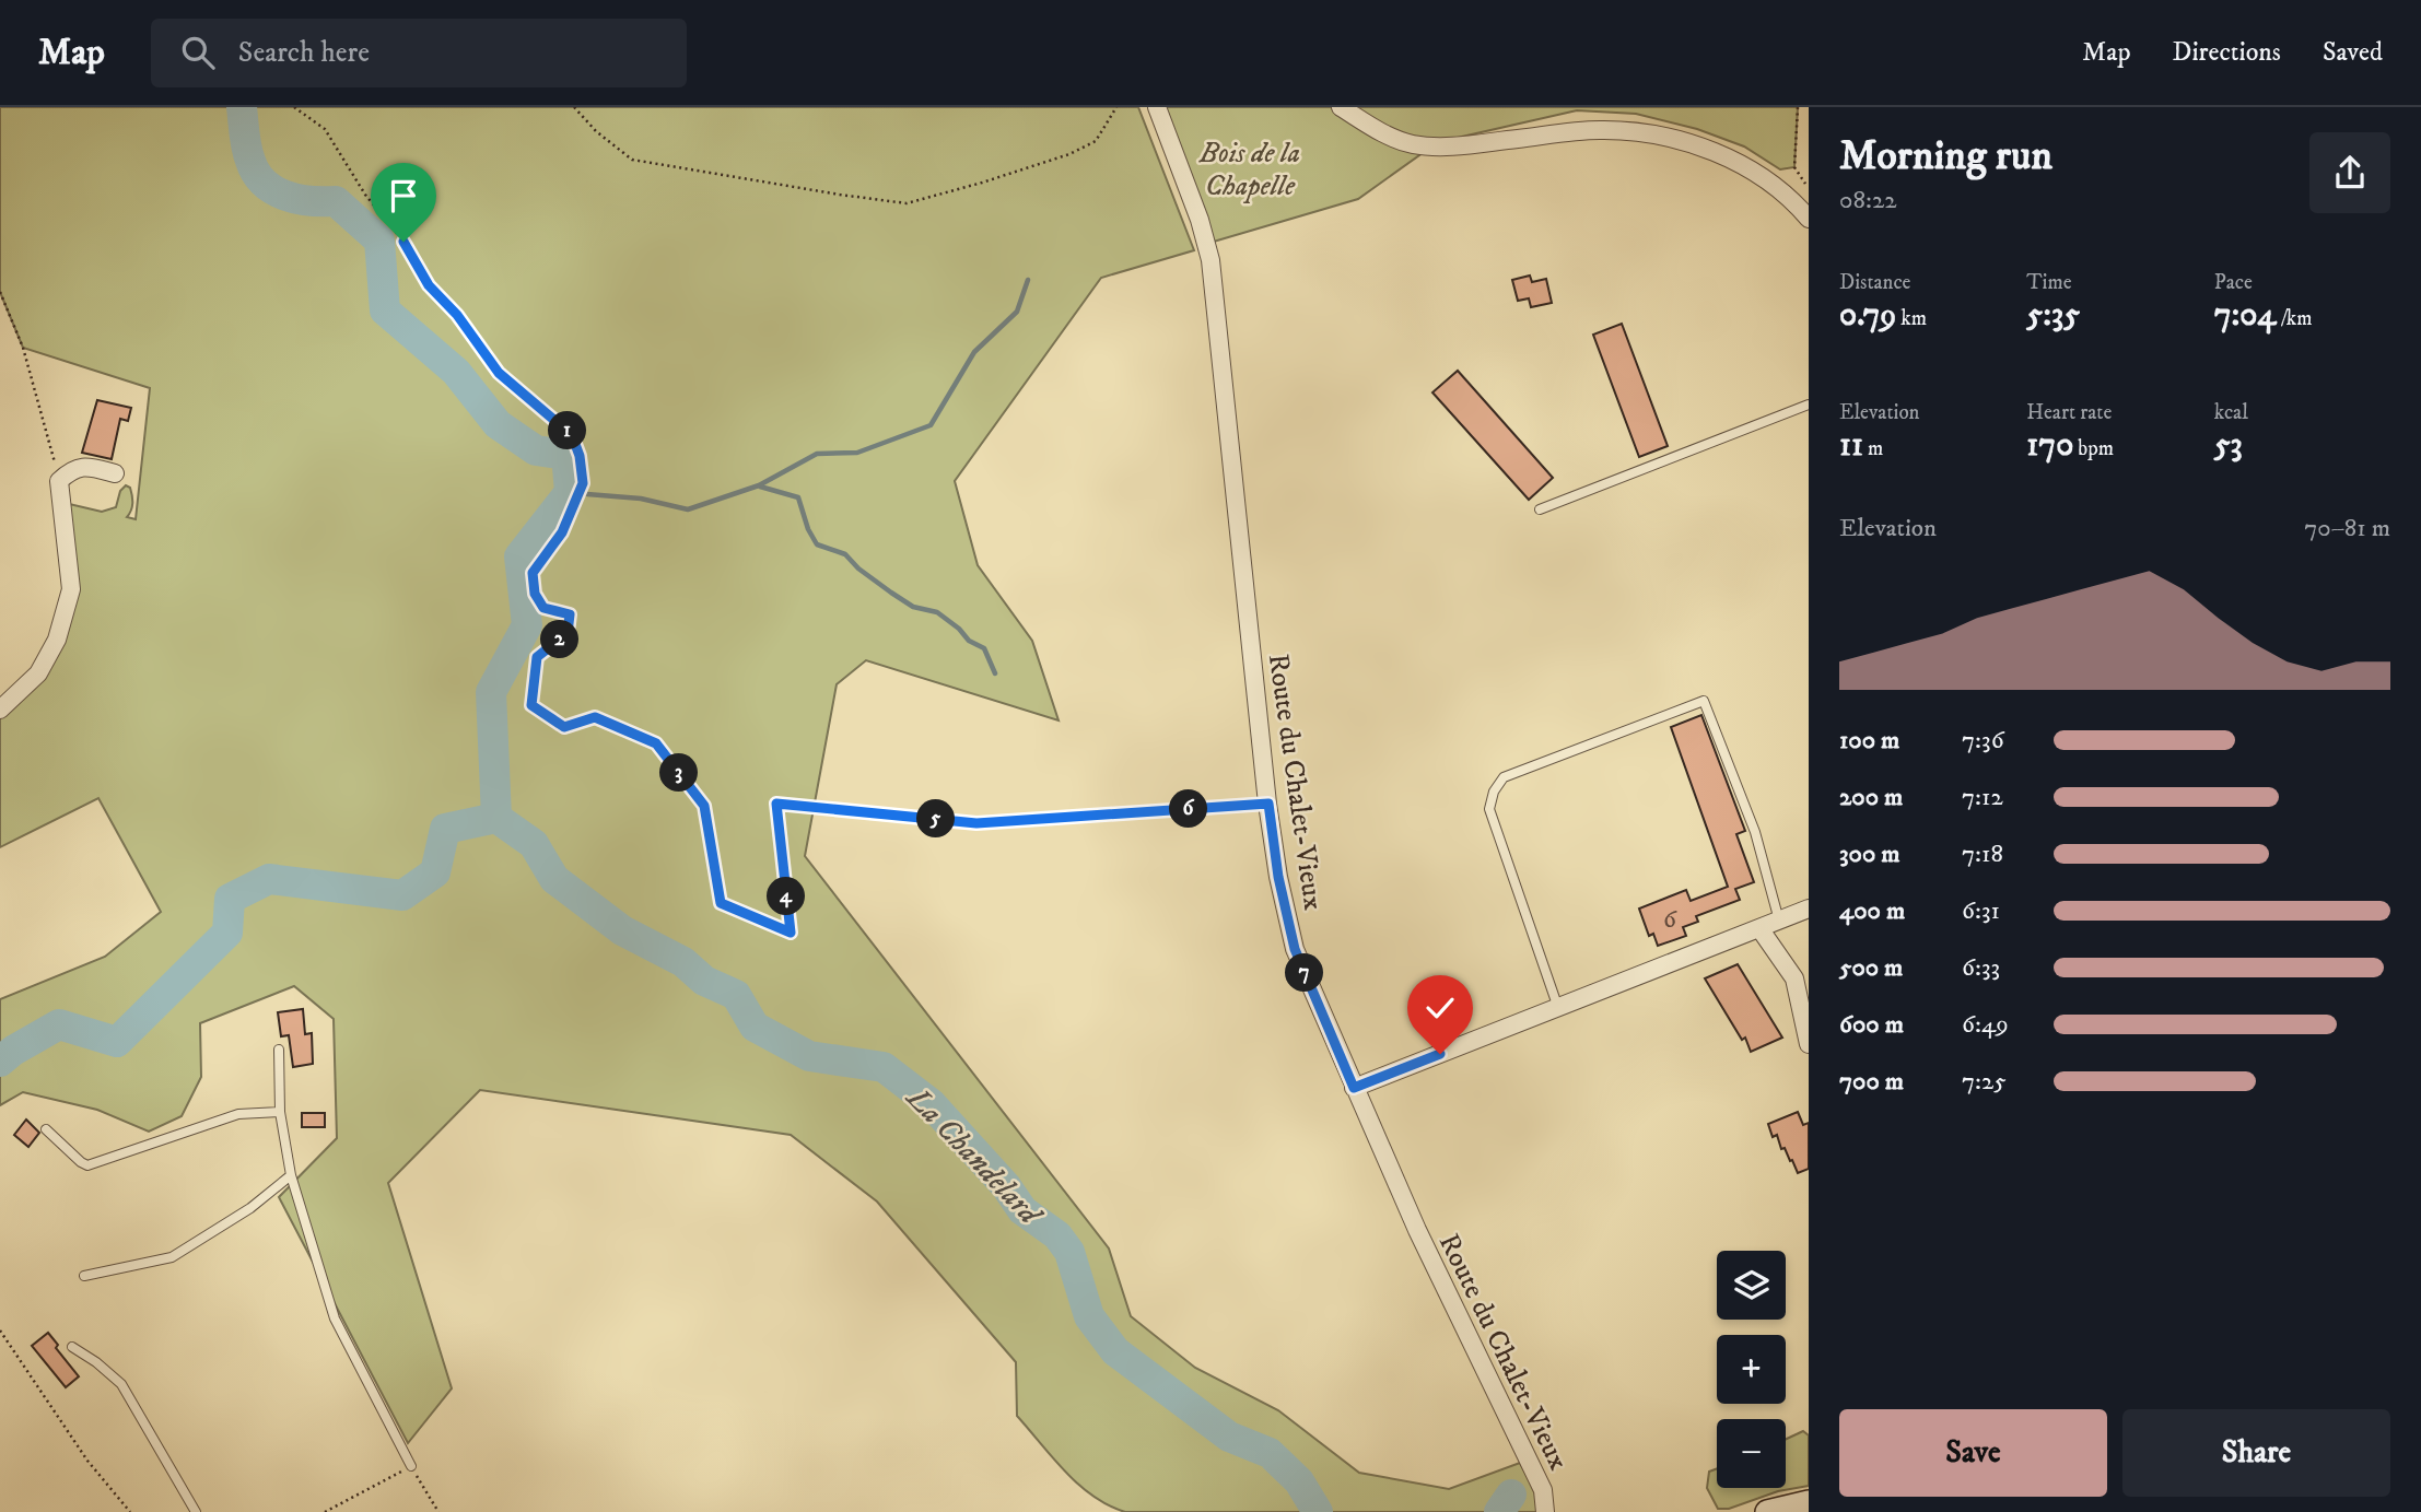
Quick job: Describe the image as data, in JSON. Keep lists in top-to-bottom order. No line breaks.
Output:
{"streets":{"street":["Route du Chalet-Vieux"]},"water":["La Chandelard"],"parks":["Bois de la Chapelle"],"house_numbers":["6"],"page":{"header":"Map","search":"Search here","nav":["Map","Directions","Saved"],"heading":["Morning run","08:22"],"stats":[["Distance","0.79 km"],["Time","5:35"],["Pace","7:04 /km"],["Elevation","11 m"],["Heart rate","170 bpm"],["kcal","53"]],"pins":["1","2","3","6","5","4","7"],"chart":["Elevation","70–81 m"],"list":[{"name":"100 m","note":"7:36"},{"name":"200 m","note":"7:12"},{"name":"300 m","note":"7:18"},{"name":"400 m","note":"6:31"},{"name":"500 m","note":"6:33"},{"name":"600 m","note":"6:49"},{"name":"700 m","note":"7:25"}],"map_buttons":["+","−"],"buttons":["Save","Share"]}}
